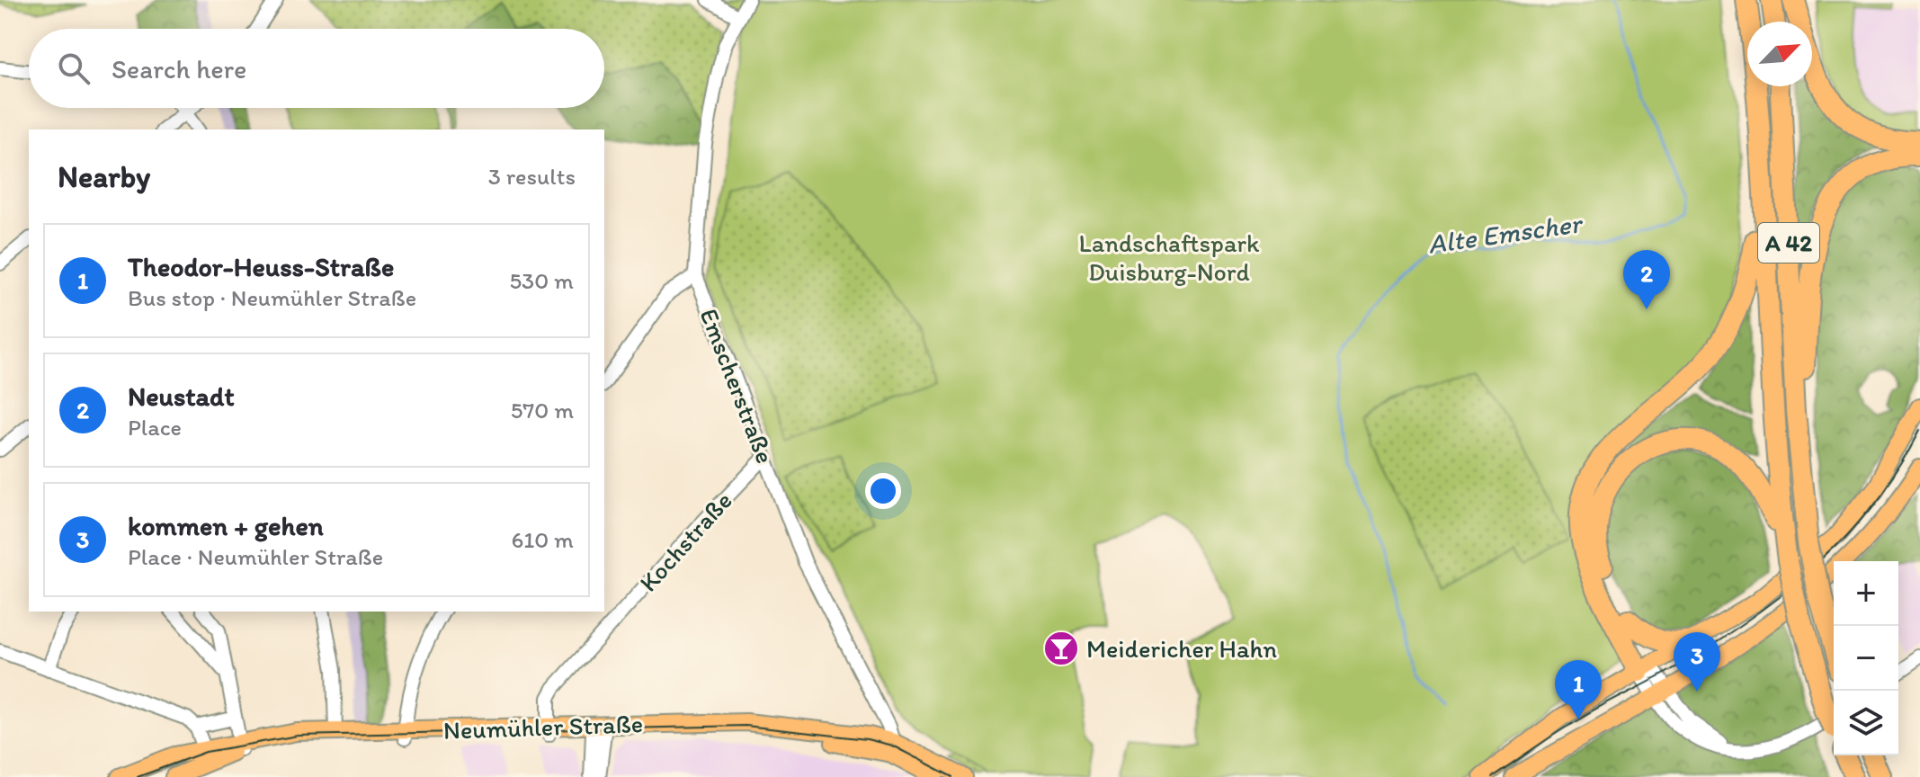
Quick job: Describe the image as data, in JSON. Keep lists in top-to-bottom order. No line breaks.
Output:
{"streets":{"highway":["A 42"],"main road":["Neumühler Straße"],"street":["Emscherstraße","Kochstraße"]},"crossings":[["Emscherstraße","Kochstraße"],["Emscherstraße","Neumühler Straße"],["Kochstraße","Neumühler Straße"]],"water":["Alte Emscher"],"parks":["Landschaftspark Duisburg-Nord"],"places":{"bar":["Meidericher Hahn"]},"north":"top right","page":{"search":"Search here","heading":["Nearby","3 results"],"list":[{"mark":"1","name":"Theodor-Heuss-Straße","note":"Bus stop · Neumühler Straße","value":"530 m"},{"mark":"2","name":"Neustadt","note":"Place","value":"570 m"},{"mark":"3","name":"kommen + gehen","note":"Place · Neumühler Straße","value":"610 m"}],"pins":["2","3","1"],"map_buttons":["+","−"]}}
